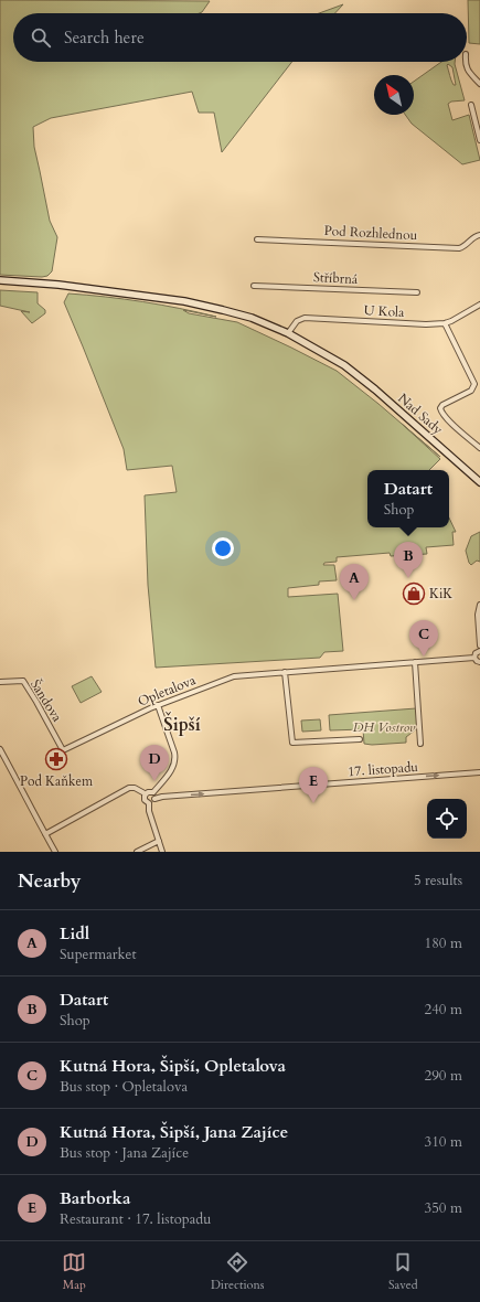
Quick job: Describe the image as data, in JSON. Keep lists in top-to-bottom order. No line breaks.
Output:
{"streets":{"street":["Pod Rozhlednou","Stříbrná","U Kola","Nad Sady","Opletalova","Šandova","17. listopadu"]},"crossings":[["U Kola","Nad Sady"],["Opletalova","Šandova"]],"one_way":["17. listopadu"],"districts":["Šipší"],"parks":["DH Vostrov"],"places":{"shop":["KiK"],"pharmacy":["Pod Kaňkem"]},"north":"top left","page":{"search":"Search here","popup":["Datart","Shop"],"pins":["B","A","C","D","E"],"heading":["Nearby","5 results"],"list":[{"mark":"A","name":"Lidl","note":"Supermarket","value":"180 m"},{"mark":"B","name":"Datart","note":"Shop","value":"240 m"},{"mark":"C","name":"Kutná Hora, Šipší, Opletalova","note":"Bus stop · Opletalova","value":"290 m"},{"mark":"D","name":"Kutná Hora, Šipší, Jana Zajíce","note":"Bus stop · Jana Zajíce","value":"310 m"},{"mark":"E","name":"Barborka","note":"Restaurant · 17. listopadu","value":"350 m"}],"nav":["Map","Directions","Saved"]}}
